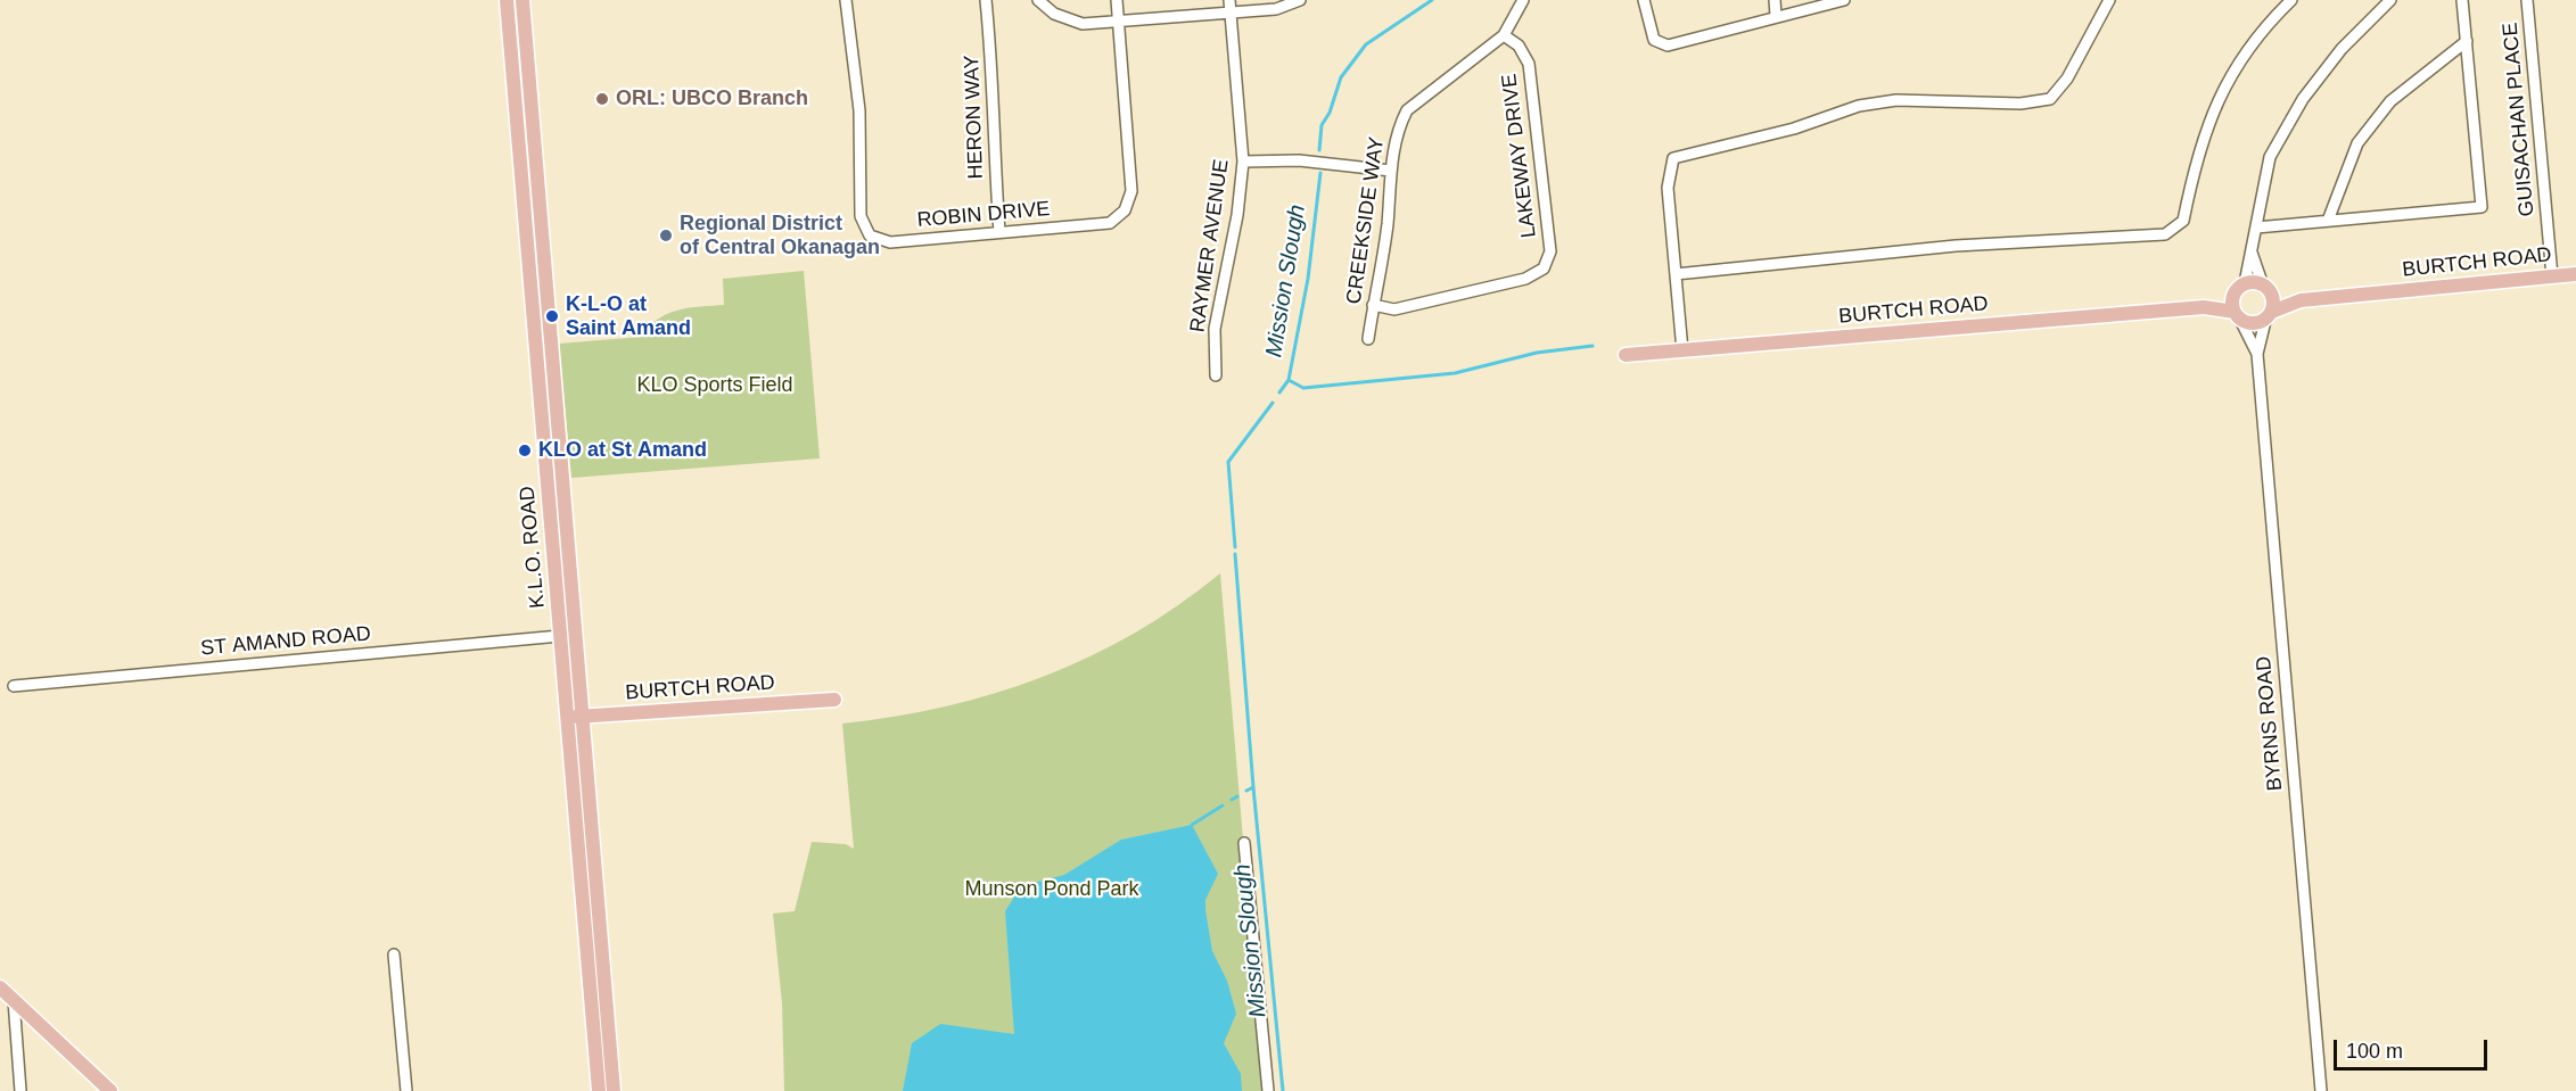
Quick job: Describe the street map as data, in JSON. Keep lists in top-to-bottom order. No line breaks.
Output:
{"streets":{"main road":["BURTCH ROAD","K.L.O. ROAD"],"street":["HERON WAY","GUISACHAN PLACE","LAKEWAY DRIVE","ROBIN DRIVE","CREEKSIDE WAY","RAYMER AVENUE","ST AMAND ROAD","BYRNS ROAD"]},"crossings":[["HERON WAY","ROBIN DRIVE"],["GUISACHAN PLACE","BURTCH ROAD"],["LAKEWAY DRIVE","CREEKSIDE WAY"],["BURTCH ROAD","K.L.O. ROAD"],["BURTCH ROAD","BYRNS ROAD"],["K.L.O. ROAD","ST AMAND ROAD"]],"water":["Mission Slough"],"parks":["KLO Sports Field","Munson Pond Park"],"places":["ORL: UBCO Branch","Regional District of Central Okanagan","K-L-O at Saint Amand","KLO at St Amand"],"scale_bar":"100 m"}
